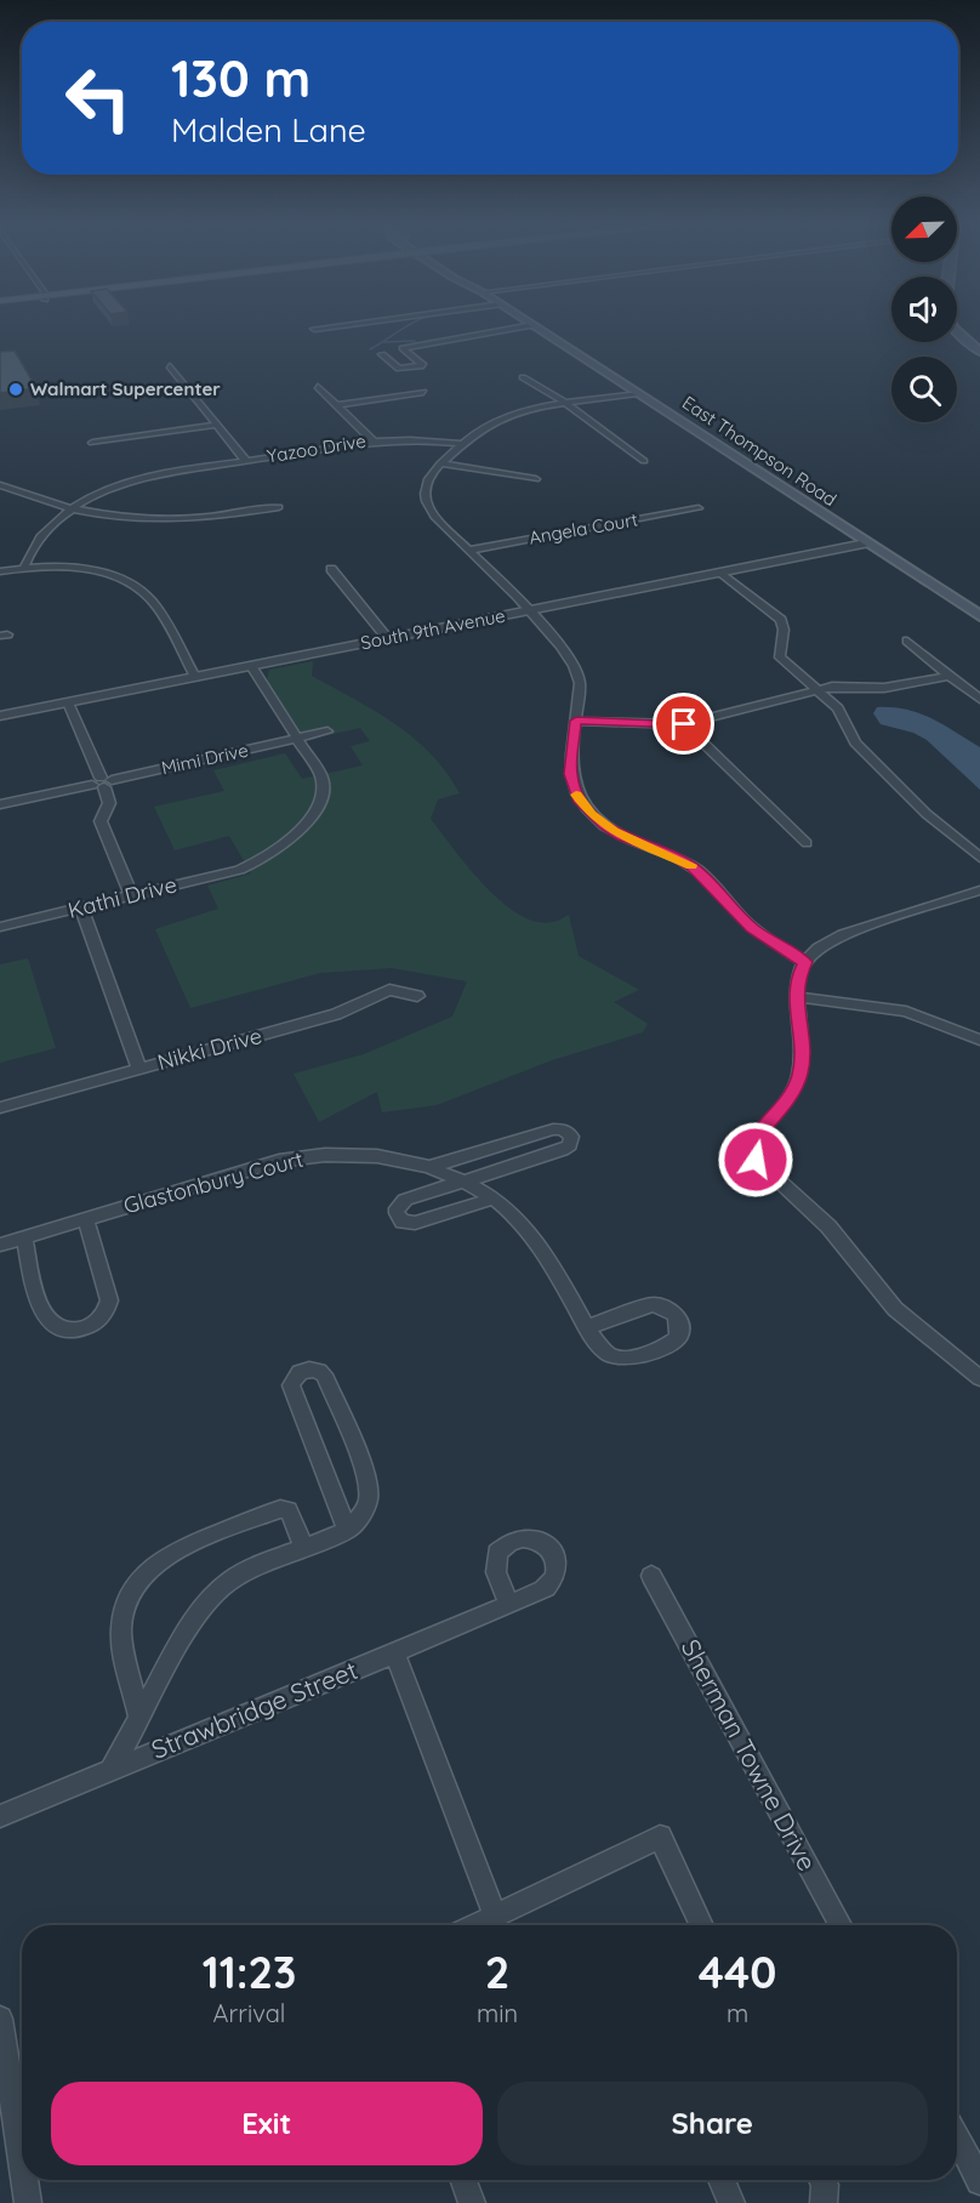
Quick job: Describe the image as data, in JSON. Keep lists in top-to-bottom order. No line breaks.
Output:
{"streets":{"main road":["East Thompson Road"],"street":["Yazoo Drive","Angela Court","South 9th Avenue","Mimi Drive","Kathi Drive","Nikki Drive","Glastonbury Court","Strawbridge Street","Sherman Towne Drive"]},"crossings":[["East Thompson Road","South 9th Avenue"],["Mimi Drive","Kathi Drive"]],"places":["Walmart Supercenter"],"north":"bottom left","page":{"turn":["130 m","Malden Lane"],"eta":["11:23","Arrival","2","min","440","m"],"buttons":["Exit","Share"]}}
